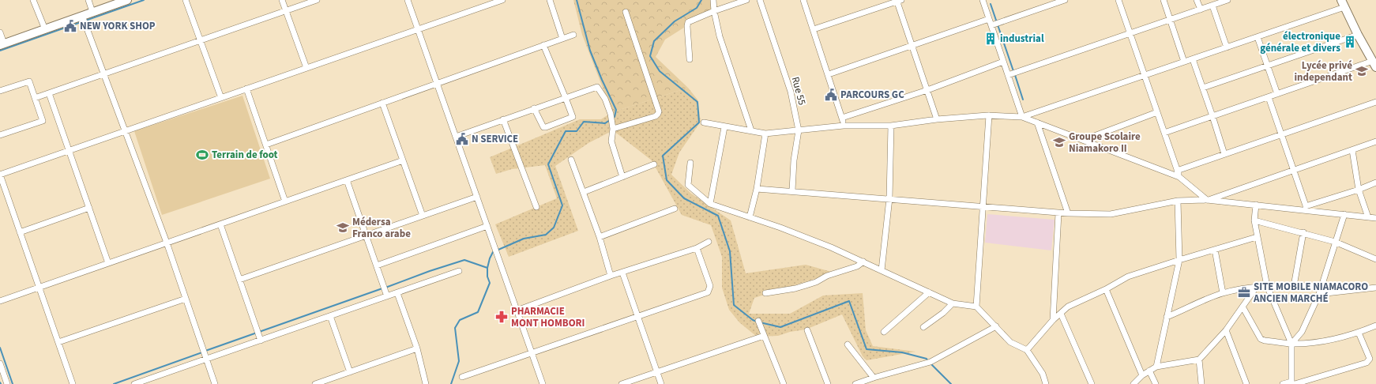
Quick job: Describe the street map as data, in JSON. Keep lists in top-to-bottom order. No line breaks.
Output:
{"streets":{"street":["Rue 55"]},"places":{"public building":["NEW YORK SHOP","PARCOURS GC","N SERVICE"],"building":["industrial","électronique générale et divers"],"school or university":["Lycée privé independant","Groupe Scolaire Niamakoro II","Médersa Franco arabe"],"sports":["Terrain de foot"],"office":["SITE MOBILE NIAMACORO ANCIEN MARCHÉ"],"pharmacy":["PHARMACIE MONT HOMBORI"]}}
